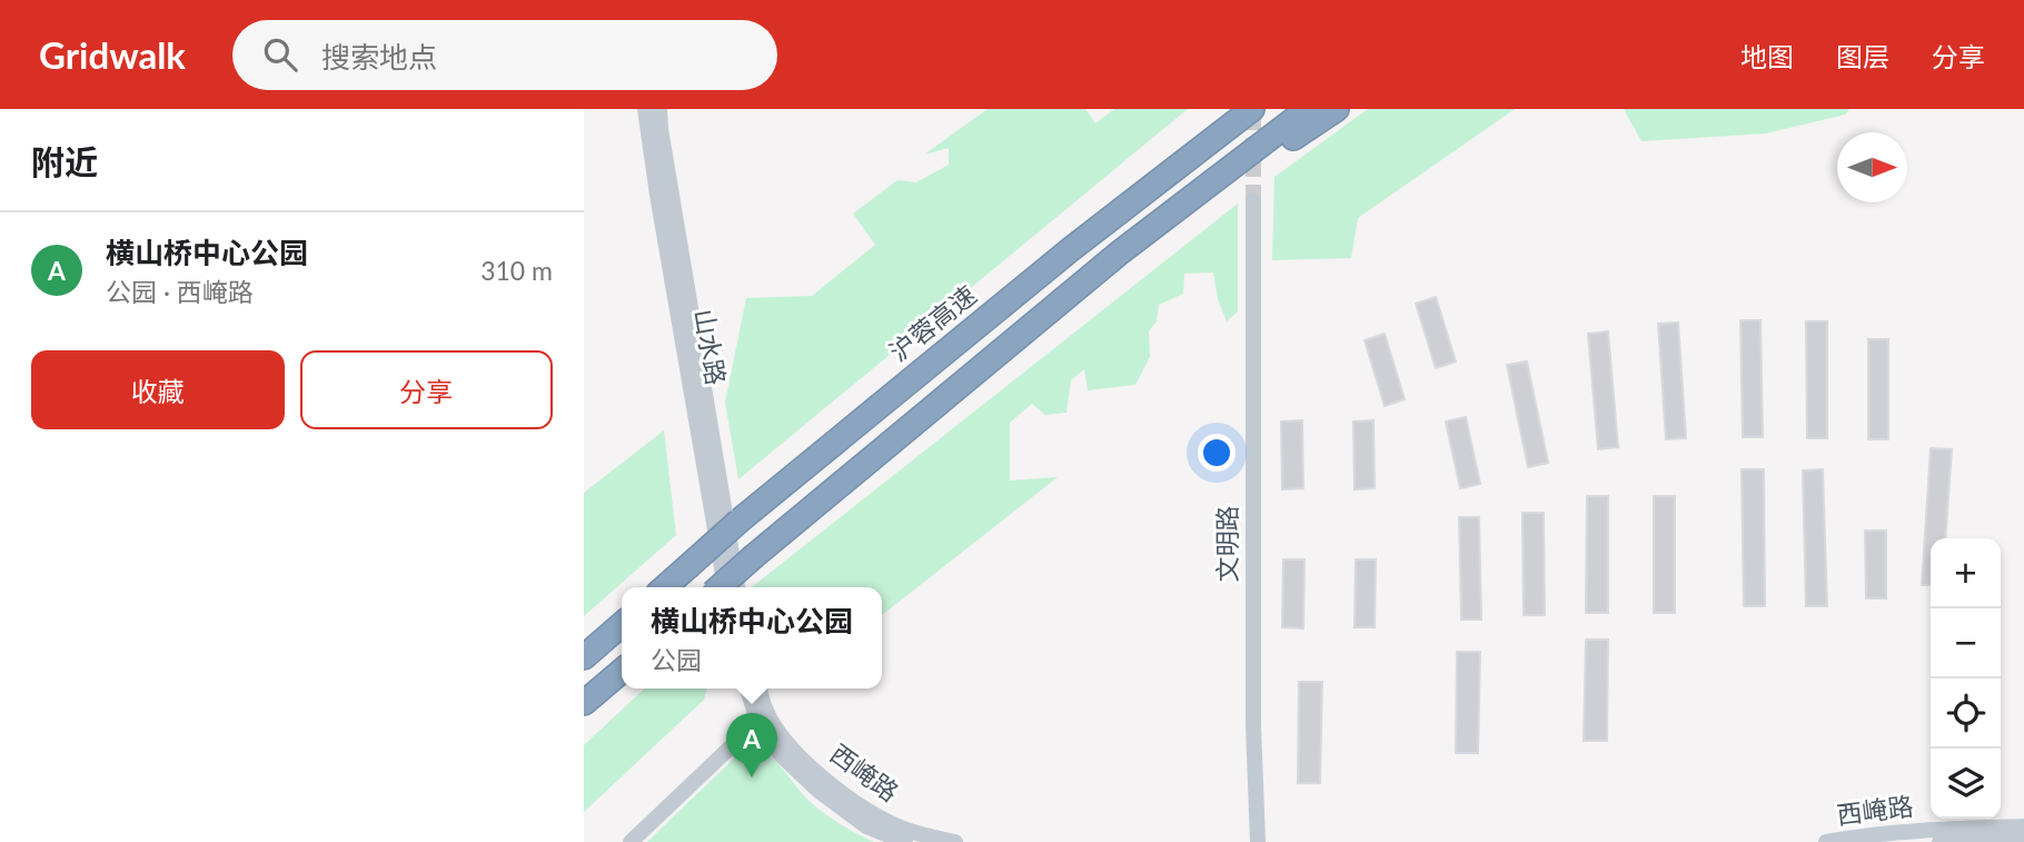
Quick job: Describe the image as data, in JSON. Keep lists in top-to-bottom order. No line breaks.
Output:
{"streets":{"highway":["沪蓉高速"],"street":["山水路","文明路","西崦路"]},"north":"right","page":{"header":"Gridwalk","search":"搜索地点","nav":["地图","图层","分享"],"heading":"附近","list":[{"mark":"A","name":"横山桥中心公园","note":"公园 · 西崦路","value":"310 m"}],"buttons":["收藏","分享"],"map_buttons":["+","−"],"popup":["横山桥中心公园","公园"],"pins":"A"}}
